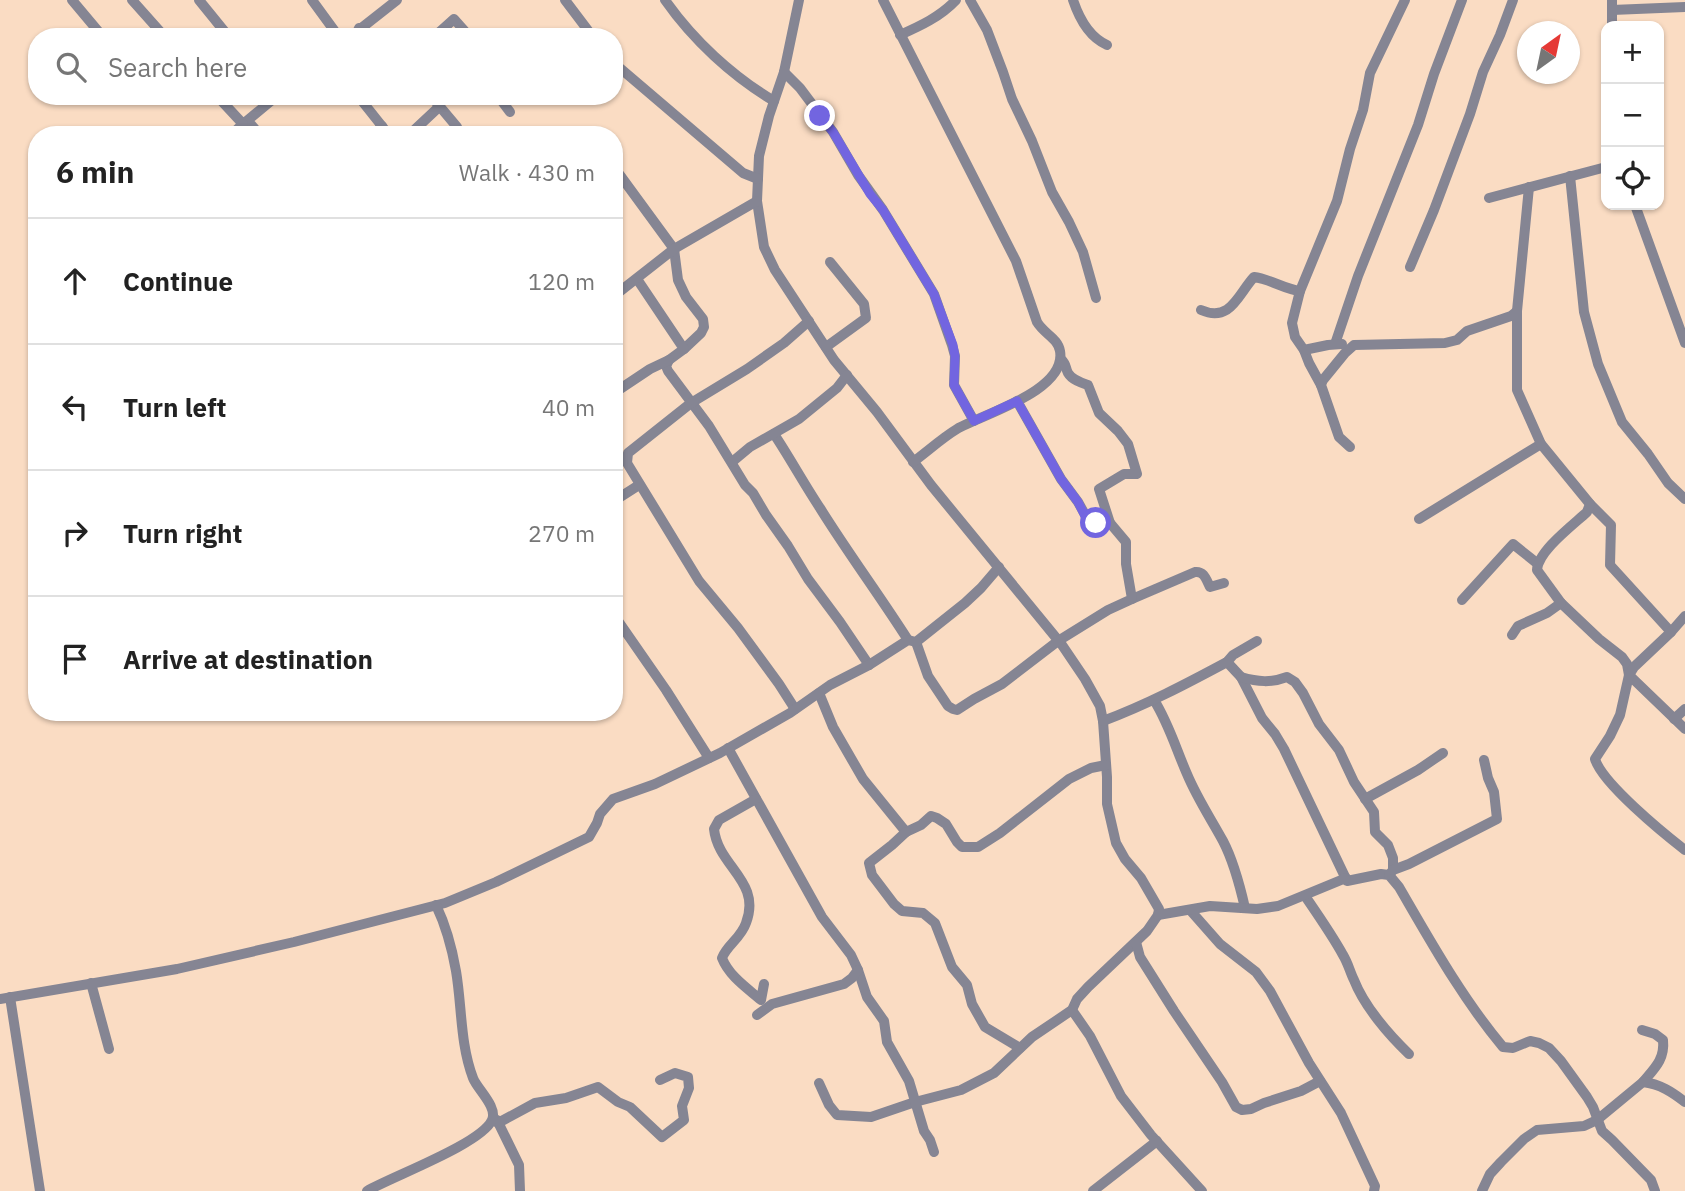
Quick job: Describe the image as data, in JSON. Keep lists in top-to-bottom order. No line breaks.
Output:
{"north":"top right","page":{"map_buttons":["+","−"],"search":"Search here","heading":["6 min","Walk · 430 m"],"list":[["Continue","120 m"],["Turn left","40 m"],["Turn right","270 m"],"Arrive at destination"]}}
